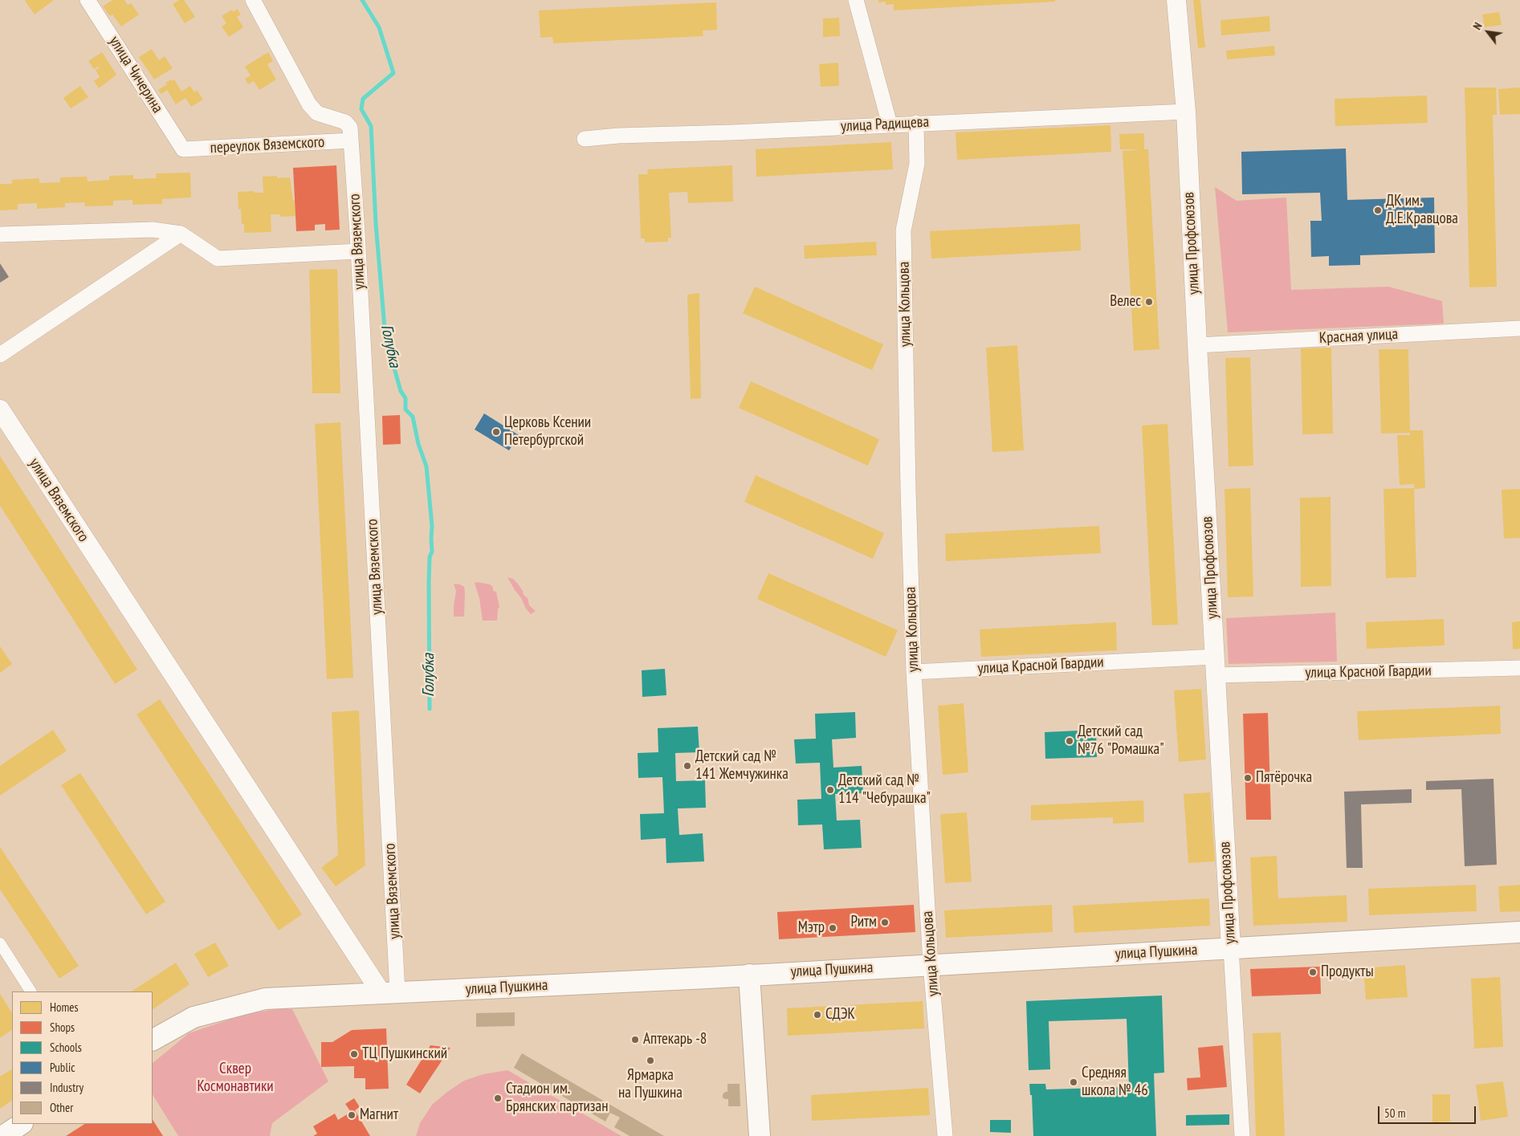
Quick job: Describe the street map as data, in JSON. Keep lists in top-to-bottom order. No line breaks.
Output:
{"streets":{"main road":["улица Пушкина"],"street":["улица Чичерина","улица Радищева","переулок Вяземского","улица Вяземского","улица Профсоюзов","улица Кольцова","Красная улица","улица Красной Гвардии"]},"crossings":[["улица Чичерина","переулок Вяземского"],["улица Радищева","улица Профсоюзов"],["улица Радищева","улица Кольцова"],["переулок Вяземского","улица Вяземского"],["улица Вяземского","улица Пушкина"],["улица Профсоюзов","Красная улица"],["улица Профсоюзов","улица Красной Гвардии"],["улица Профсоюзов","улица Пушкина"],["улица Кольцова","улица Красной Гвардии"],["улица Кольцова","улица Пушкина"]],"water":["Голубка"],"parks":["Сквер Космонавтики"],"places":["ДК им. Д.Е.Кравцова","Велес","Церковь Ксении Петербургской","Детский сад №76 \"Ромашка\"","Детский сад № 141 Жемчужинка","Пятёрочка","Детский сад № 114 \"Чебурашка\"","Ритм","Мэтр","Продукты","СДЭК","Аптекарь -8","ТЦ Пушкинский","Ярмарка на Пушкина","Средняя школа № 46","Стадион им. Брянских партизан","Магнит"],"legend":["Homes","Shops","Schools","Public","Industry","Other"],"scale_bar":"50 m","north":"top left"}
